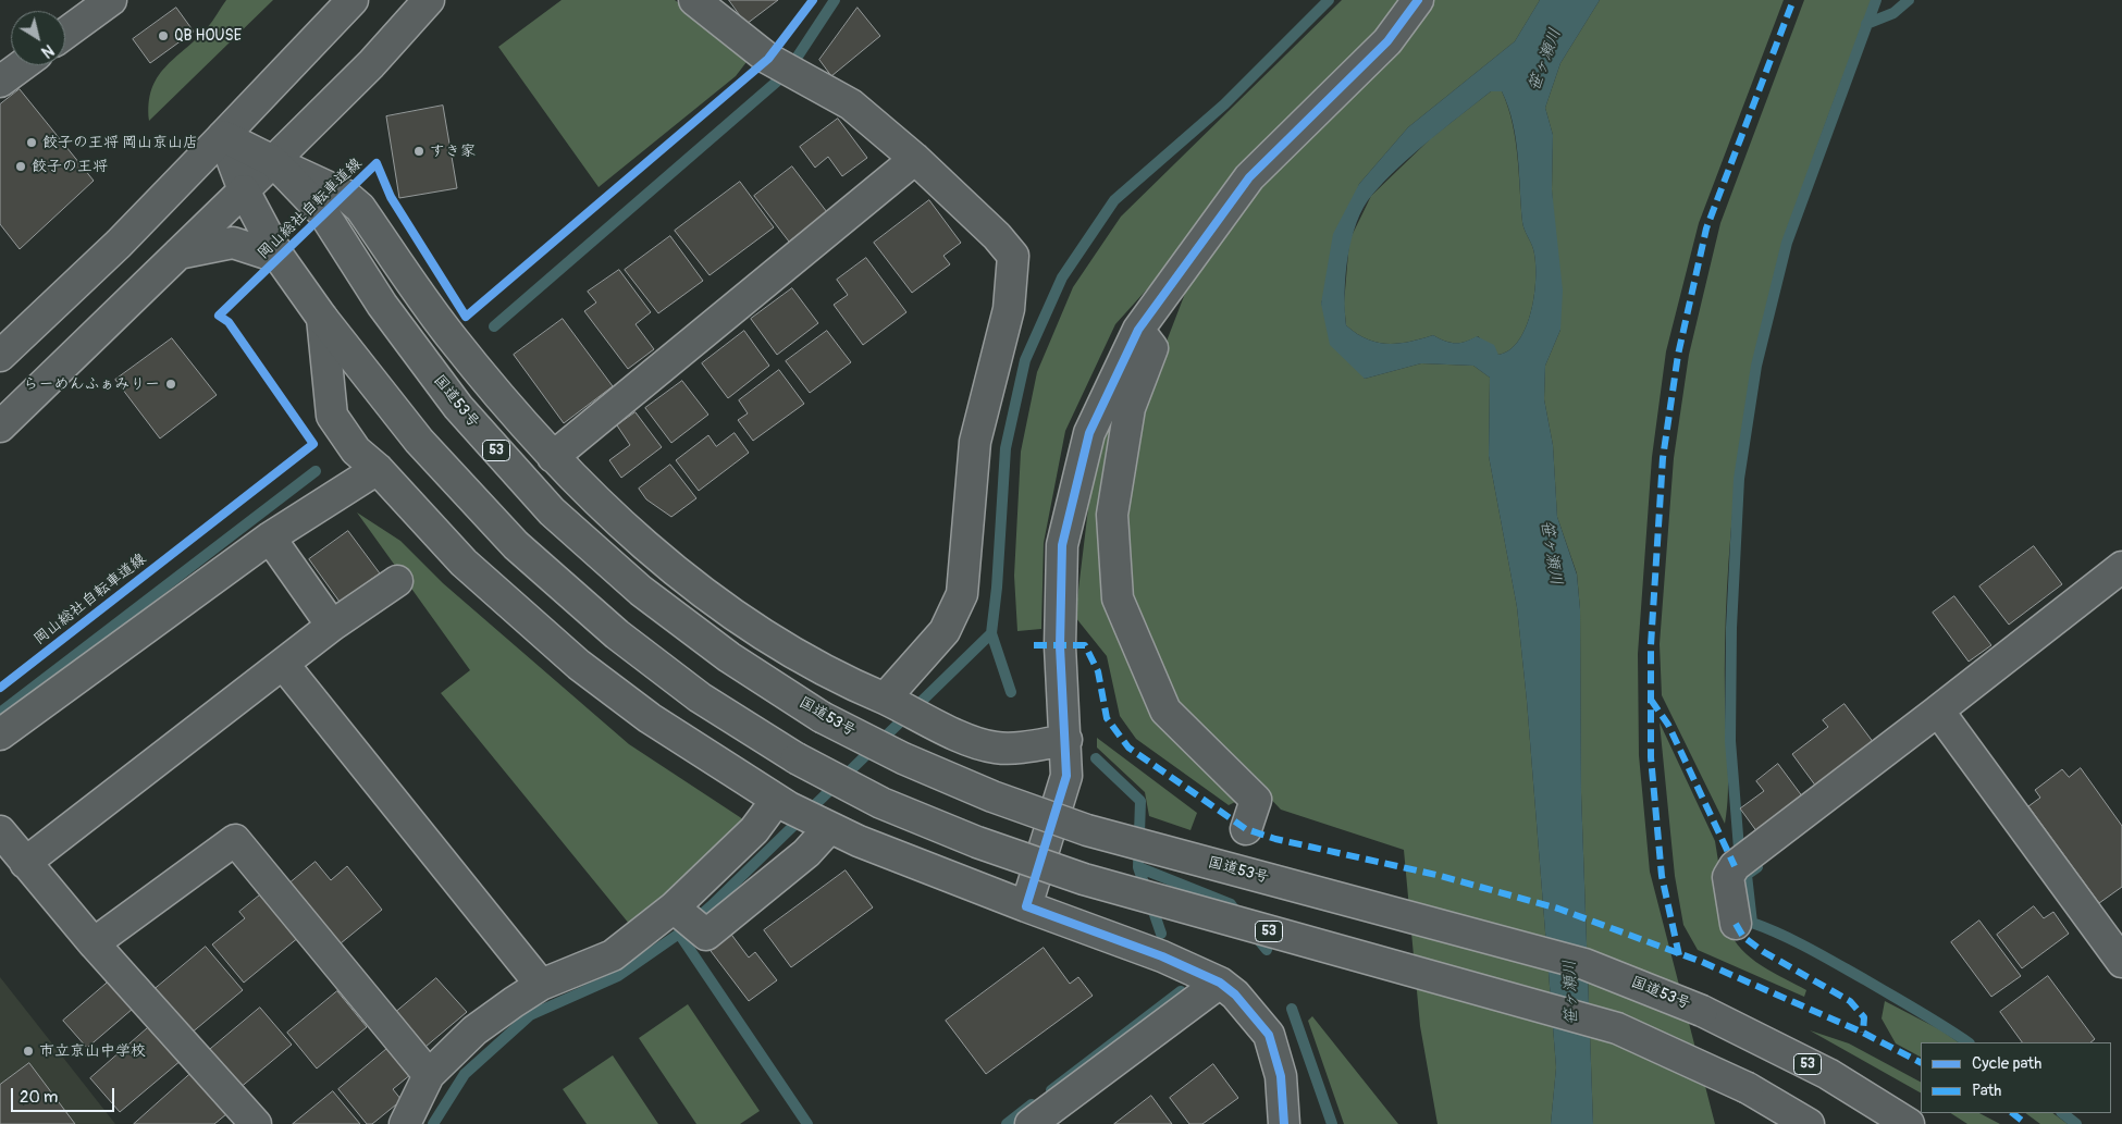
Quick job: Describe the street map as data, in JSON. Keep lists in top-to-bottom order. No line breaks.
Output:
{"streets":{"main road":["国道53号","53"],"cycle path":["岡山総社自転車道線"]},"water":["笹ヶ瀬川"],"places":["QB HOUSE","餃子の王将 岡山京山店","すき家","餃子の王将","らーめんふぁみりー","市立京山中学校"],"legend":["Cycle path","Path"],"scale_bar":"20 m","north":"bottom right"}
